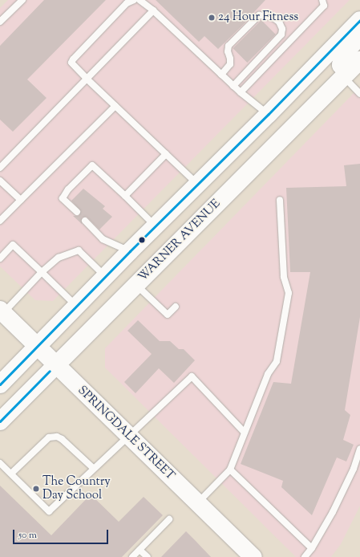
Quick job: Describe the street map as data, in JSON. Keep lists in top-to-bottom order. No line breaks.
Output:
{"streets":{"main road":["WARNER AVENUE","SPRINGDALE STREET"]},"crossings":[["WARNER AVENUE","SPRINGDALE STREET"]],"places":["24 Hour Fitness","The Country Day School"],"scale_bar":"50 m"}
